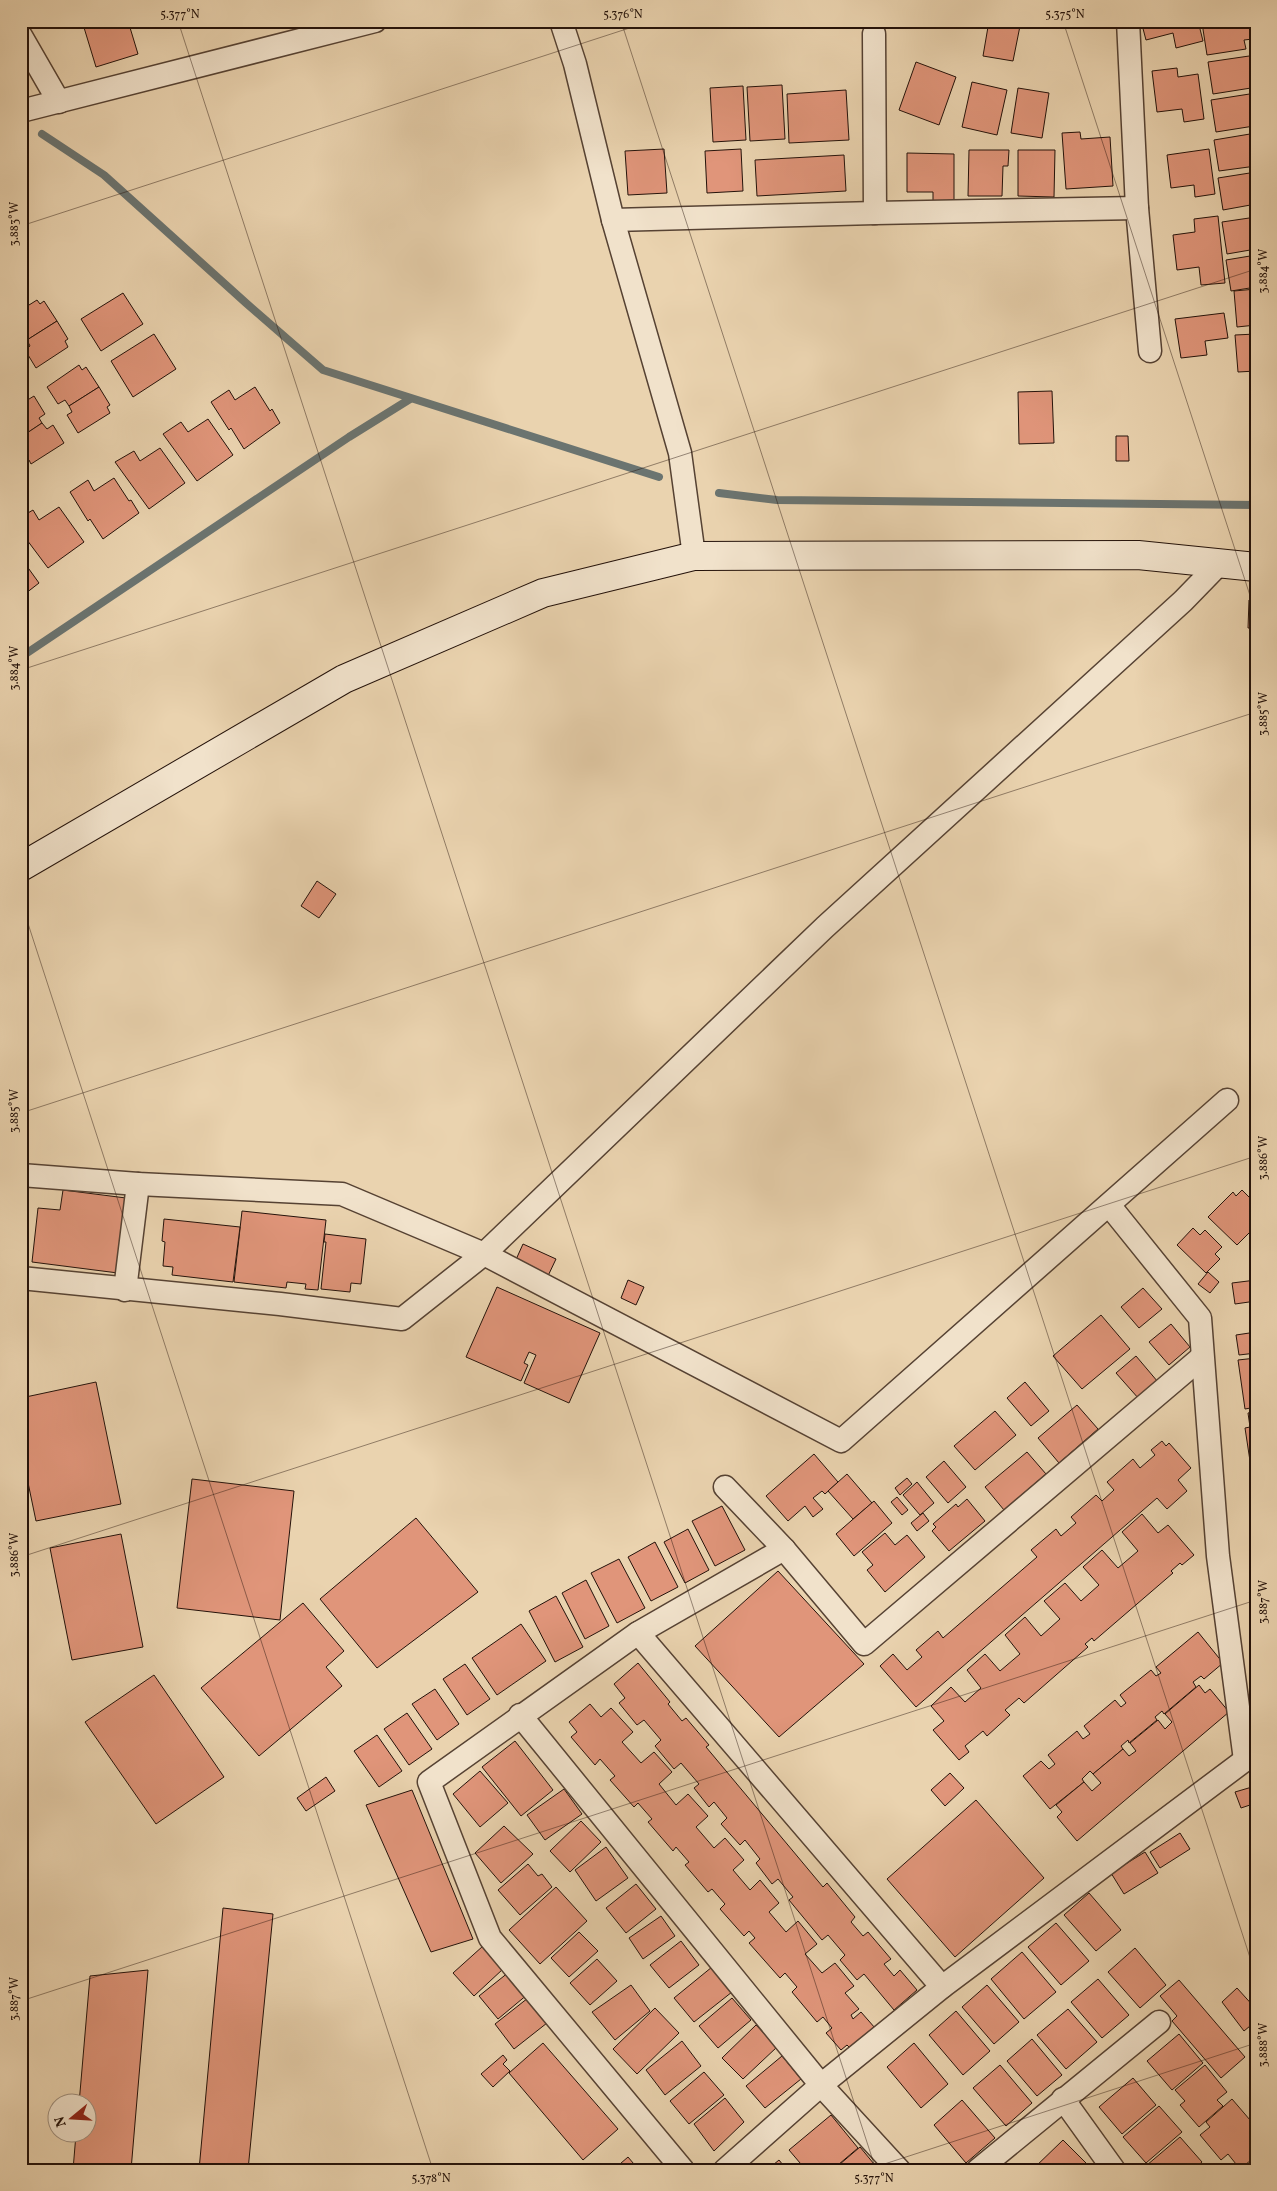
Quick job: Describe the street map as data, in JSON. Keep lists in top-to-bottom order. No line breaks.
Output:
{"north":"left","coordinates":["5.377°N","5.376°N","5.375°N","3.883°W","3.884°W","3.885°W","3.886°W","3.887°W","3.888°W","5.378°N"]}
